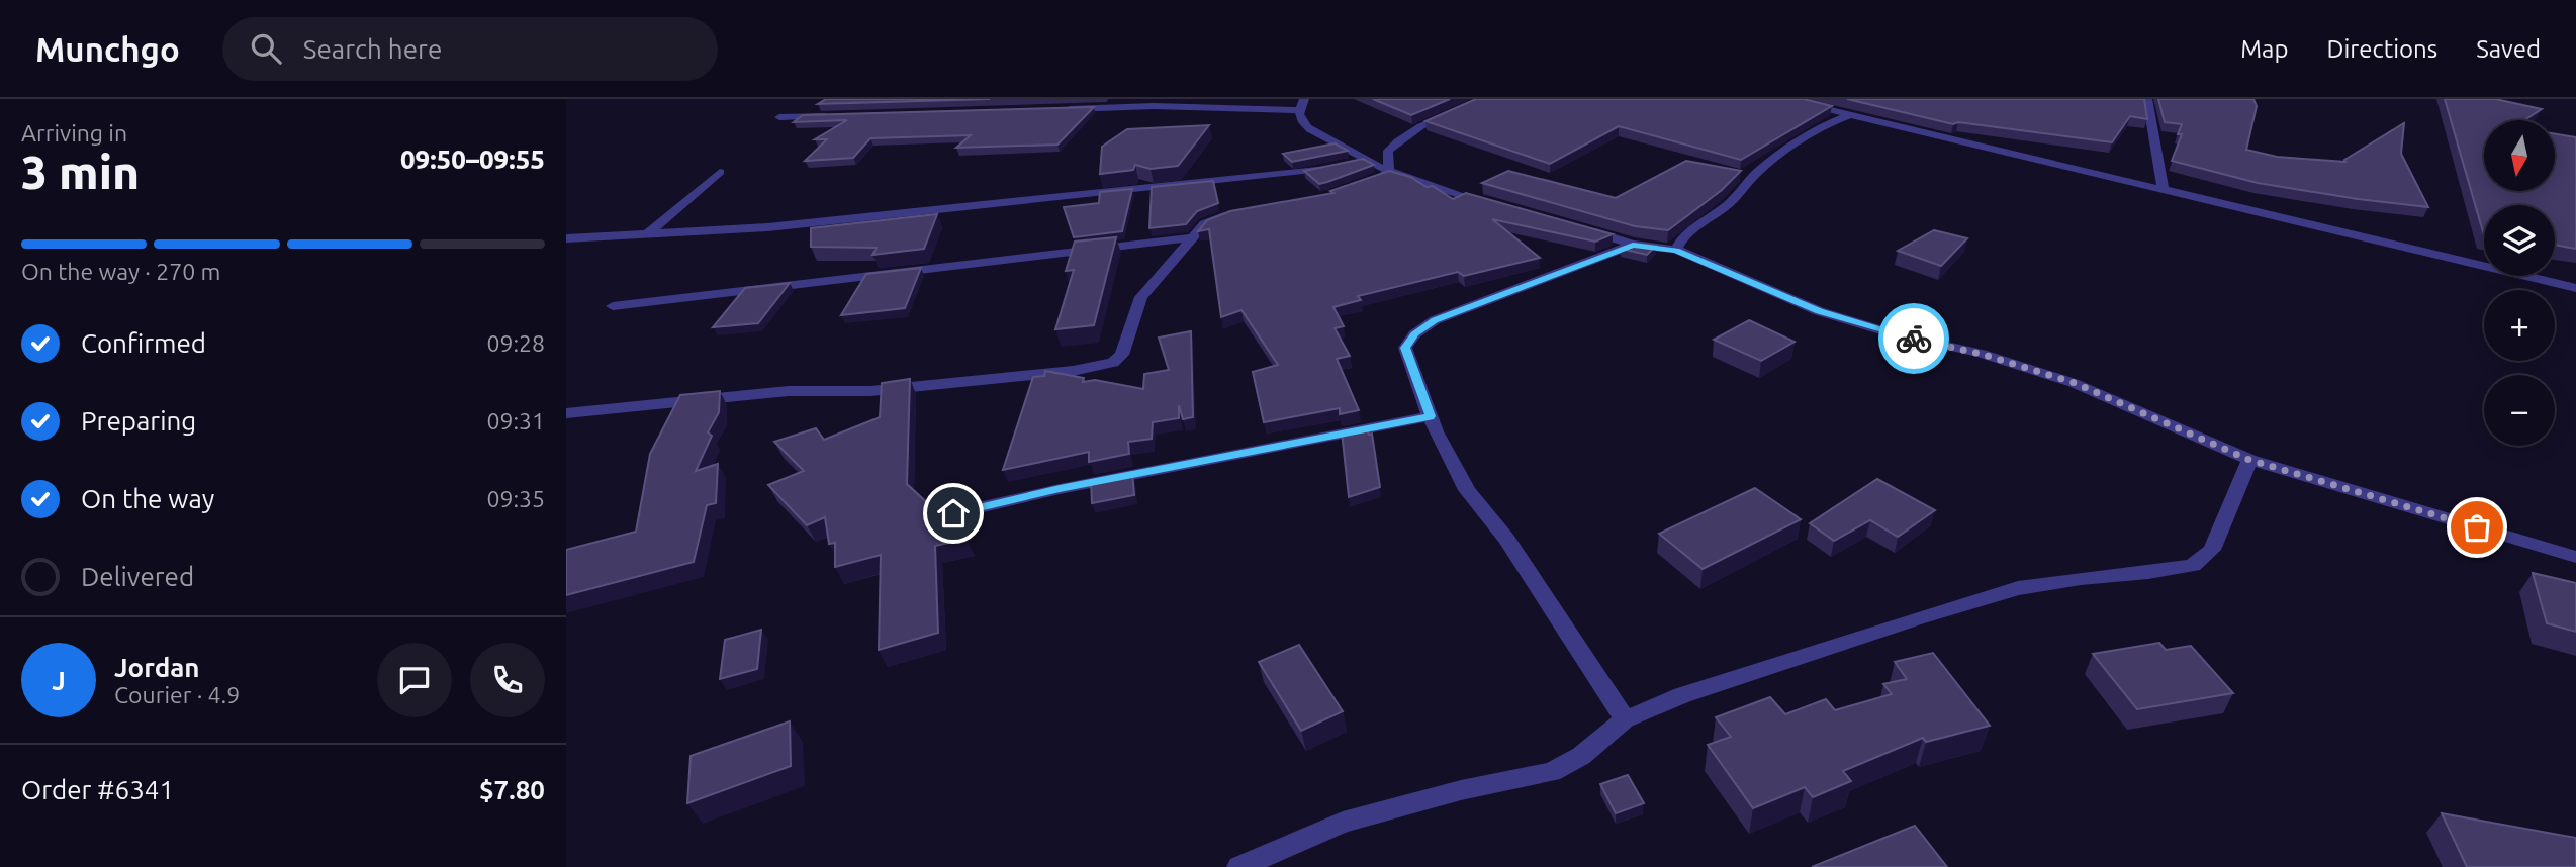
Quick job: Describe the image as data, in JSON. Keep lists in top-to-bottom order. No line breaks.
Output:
{"north":"bottom","page":{"header":"Munchgo","search":"Search here","nav":["Map","Directions","Saved"],"heading":["3 min","Arriving in","09:50–09:55"],"panel":["Jordan","Courier · 4.9","Order #6341","$7.80"],"map_buttons":["+","−"],"bar":"On the way · 270 m","list":[["Confirmed","09:28"],["Preparing","09:31"],["On the way","09:35"],"Delivered"],"round":"J"}}
